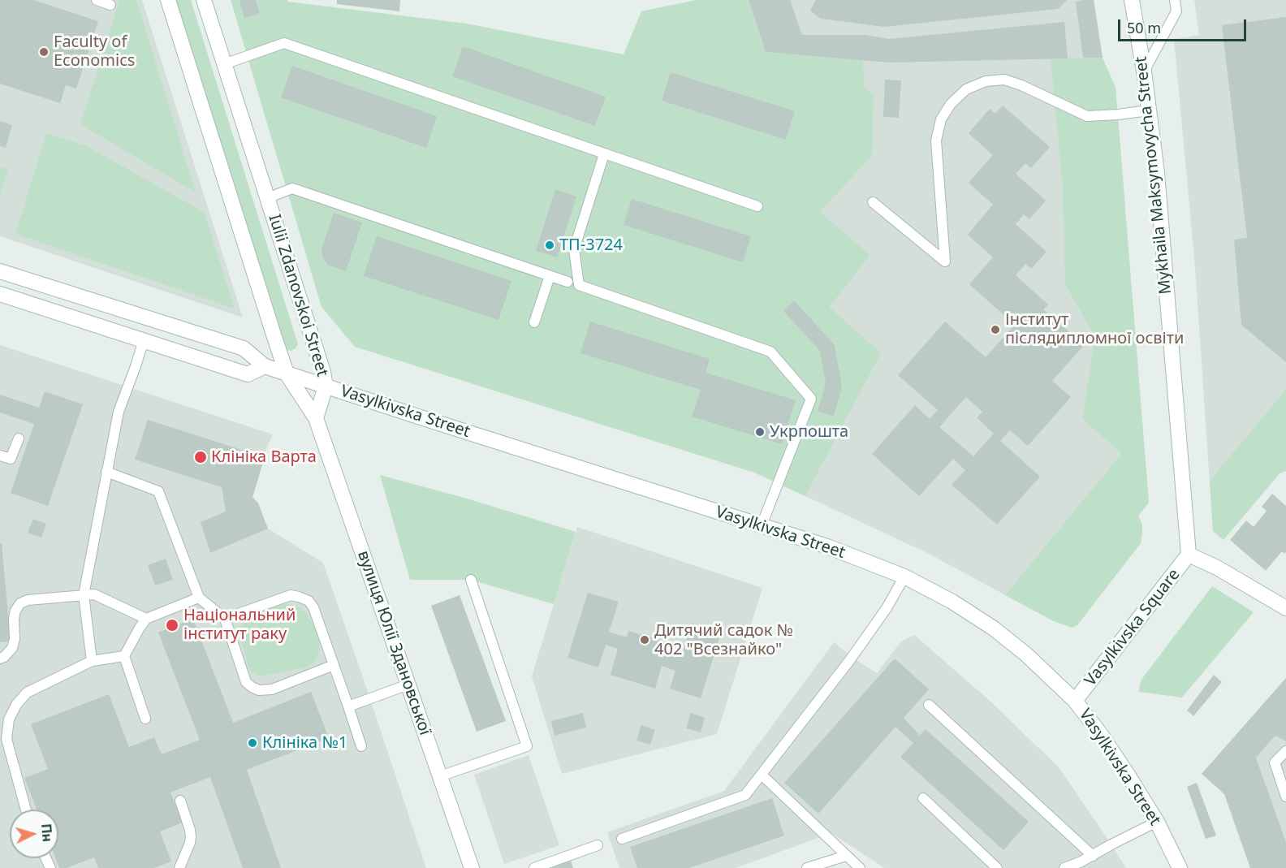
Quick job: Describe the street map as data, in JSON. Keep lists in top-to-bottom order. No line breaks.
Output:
{"streets":{"main road":["Mykhaila Maksymovycha Street","Iulii Zdanovskoi Street","Vasylkivska Street","Vasylkivska Square","вулиця Юлії Здановської"]},"crossings":[["Mykhaila Maksymovycha Street","Vasylkivska Square"],["Iulii Zdanovskoi Street","Vasylkivska Street"],["Iulii Zdanovskoi Street","вулиця Юлії Здановської"],["Vasylkivska Street","Vasylkivska Square"]],"places":["Faculty of Economics","ТП-3724","Інститут післядипломної освіти","Укрпошта","Клініка Варта","Національний інститут раку","Дитячий садок № 402 \"Всезнайко\"","Клініка №1"],"scale_bar":"50 m","north":"right"}
